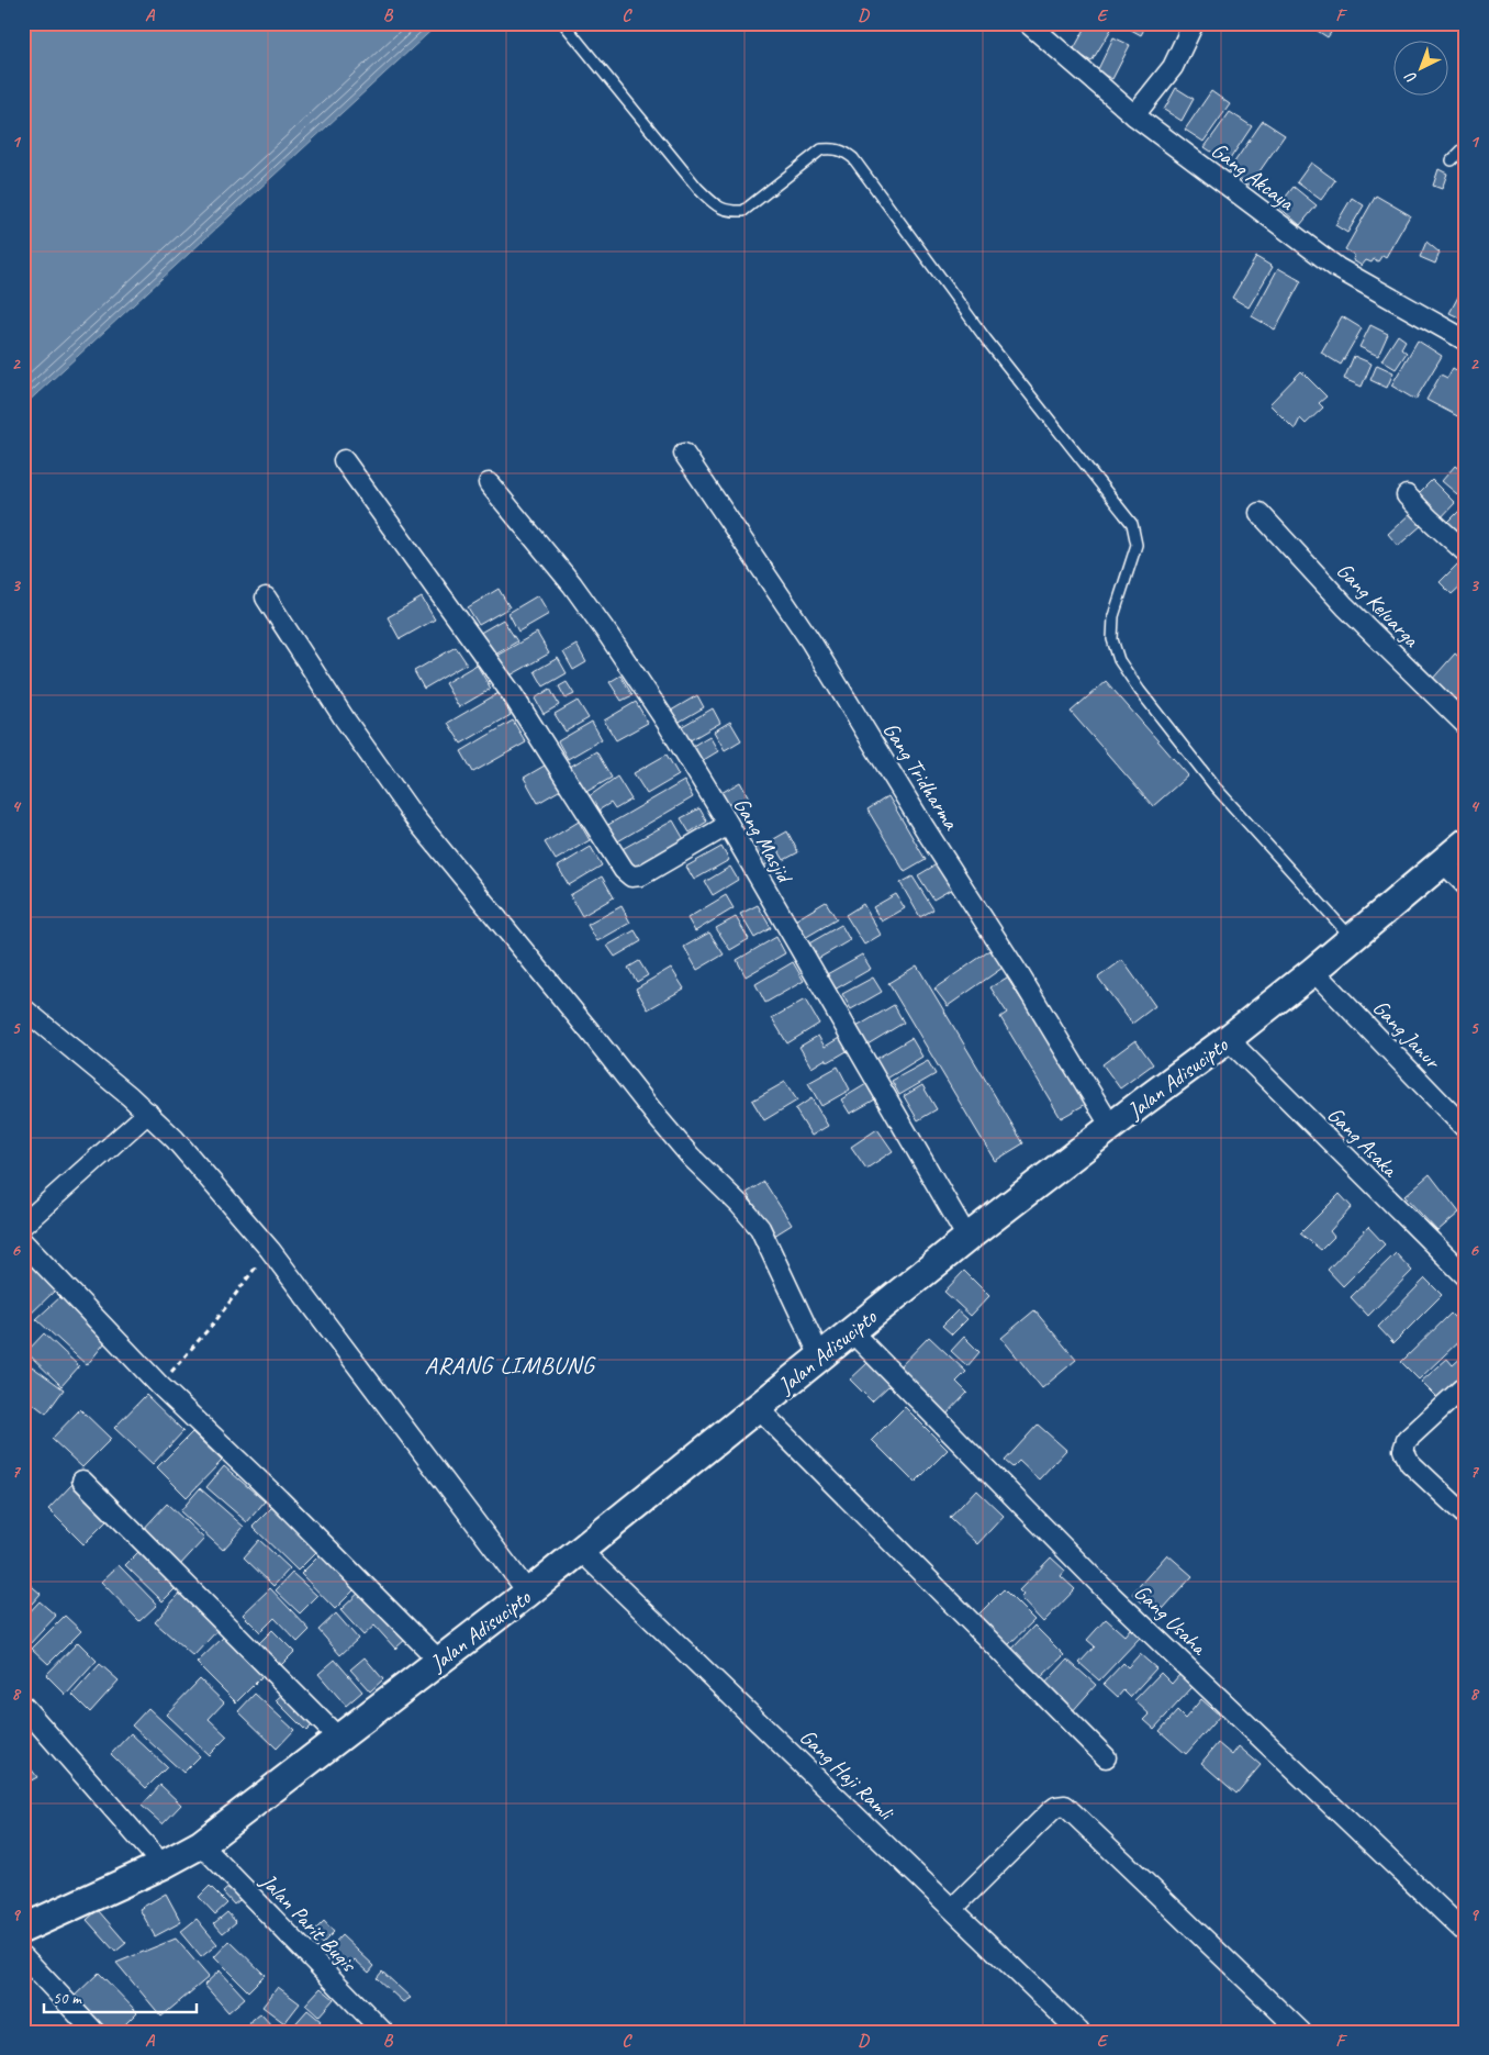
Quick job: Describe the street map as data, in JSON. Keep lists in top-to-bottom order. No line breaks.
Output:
{"streets":{"main road":["Jalan Adisucipto"],"street":["Gang Akcaya","Gang Keluarga","Gang Tridharma","Gang Masjid","Gang Janur","Gang Asaka","Gang Usaha","Gang Haji Ramli","Jalan Parit Bugis"]},"crossings":[["Gang Tridharma","Jalan Adisucipto"],["Gang Masjid","Jalan Adisucipto"],["Gang Janur","Jalan Adisucipto"],["Jalan Adisucipto","Gang Asaka"],["Jalan Adisucipto","Gang Usaha"],["Jalan Adisucipto","Gang Haji Ramli"],["Jalan Adisucipto","Jalan Parit Bugis"]],"districts":["ARANG LIMBUNG"],"scale_bar":"50 m","north":"bottom left","grid":{"columns":["A","B","C","D","E","F"],"rows":["1","2","3","4","5","6","7","8","9"]}}
